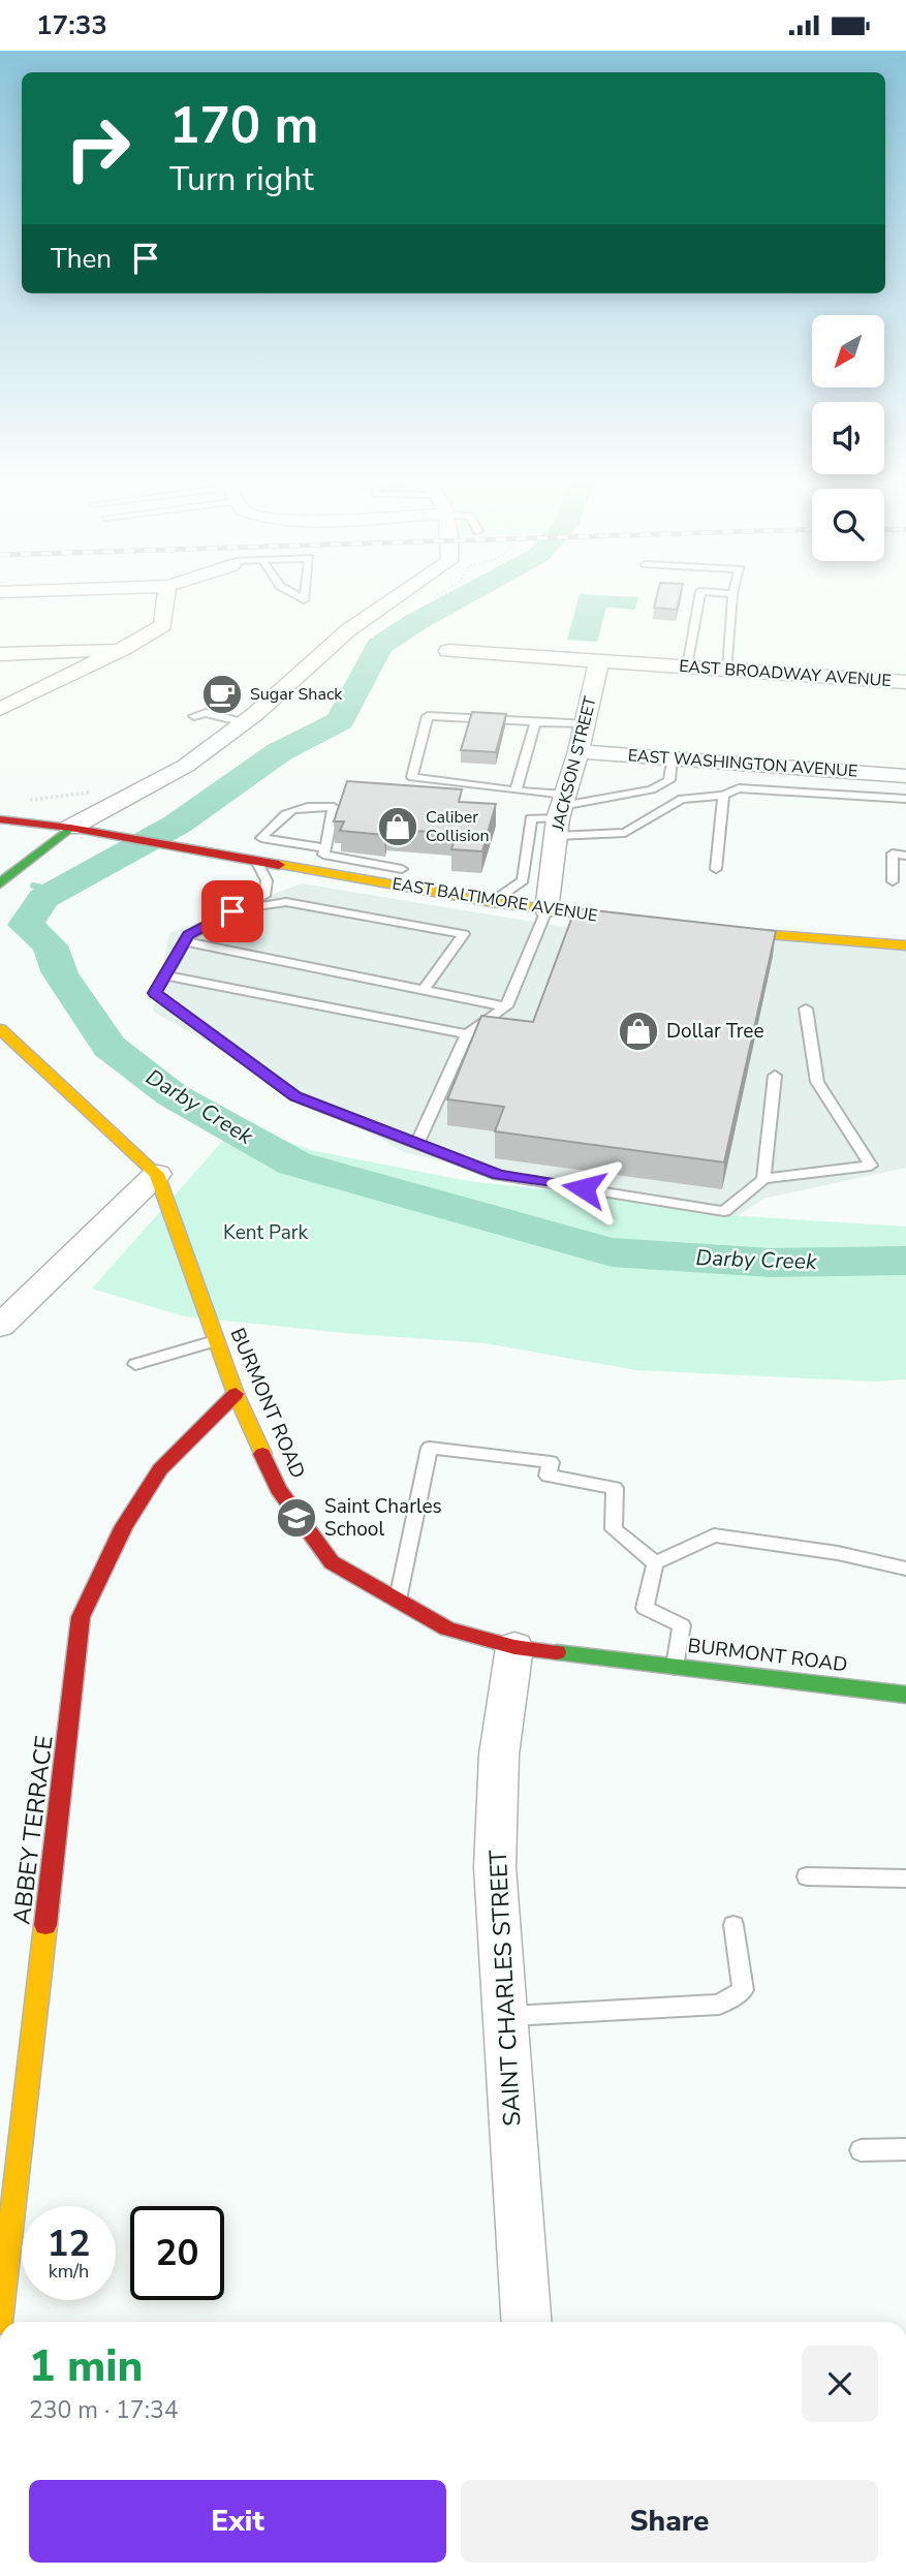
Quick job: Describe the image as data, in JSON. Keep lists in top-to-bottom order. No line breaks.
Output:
{"streets":{"street":["EAST BROADWAY AVENUE","JACKSON STREET","EAST WASHINGTON AVENUE","EAST BALTIMORE AVENUE","BURMONT ROAD","ABBEY TERRACE","SAINT CHARLES STREET"]},"crossings":[["EAST BROADWAY AVENUE","JACKSON STREET"],["JACKSON STREET","EAST WASHINGTON AVENUE"],["JACKSON STREET","EAST BALTIMORE AVENUE"],["BURMONT ROAD","ABBEY TERRACE"],["BURMONT ROAD","SAINT CHARLES STREET"]],"water":["Darby Creek"],"parks":["Kent Park"],"places":{"cafe":["Sugar Shack"],"shop":["Caliber Collision","Dollar Tree"],"school or university":["Saint Charles School"]},"north":"bottom left","page":{"status":"17:33","turn":["170 m","Turn right"],"then":"Then","speed":"12 km/h","limit":"20","heading":["1 min","230 m · 17:34"],"buttons":["Exit","Share"]}}
